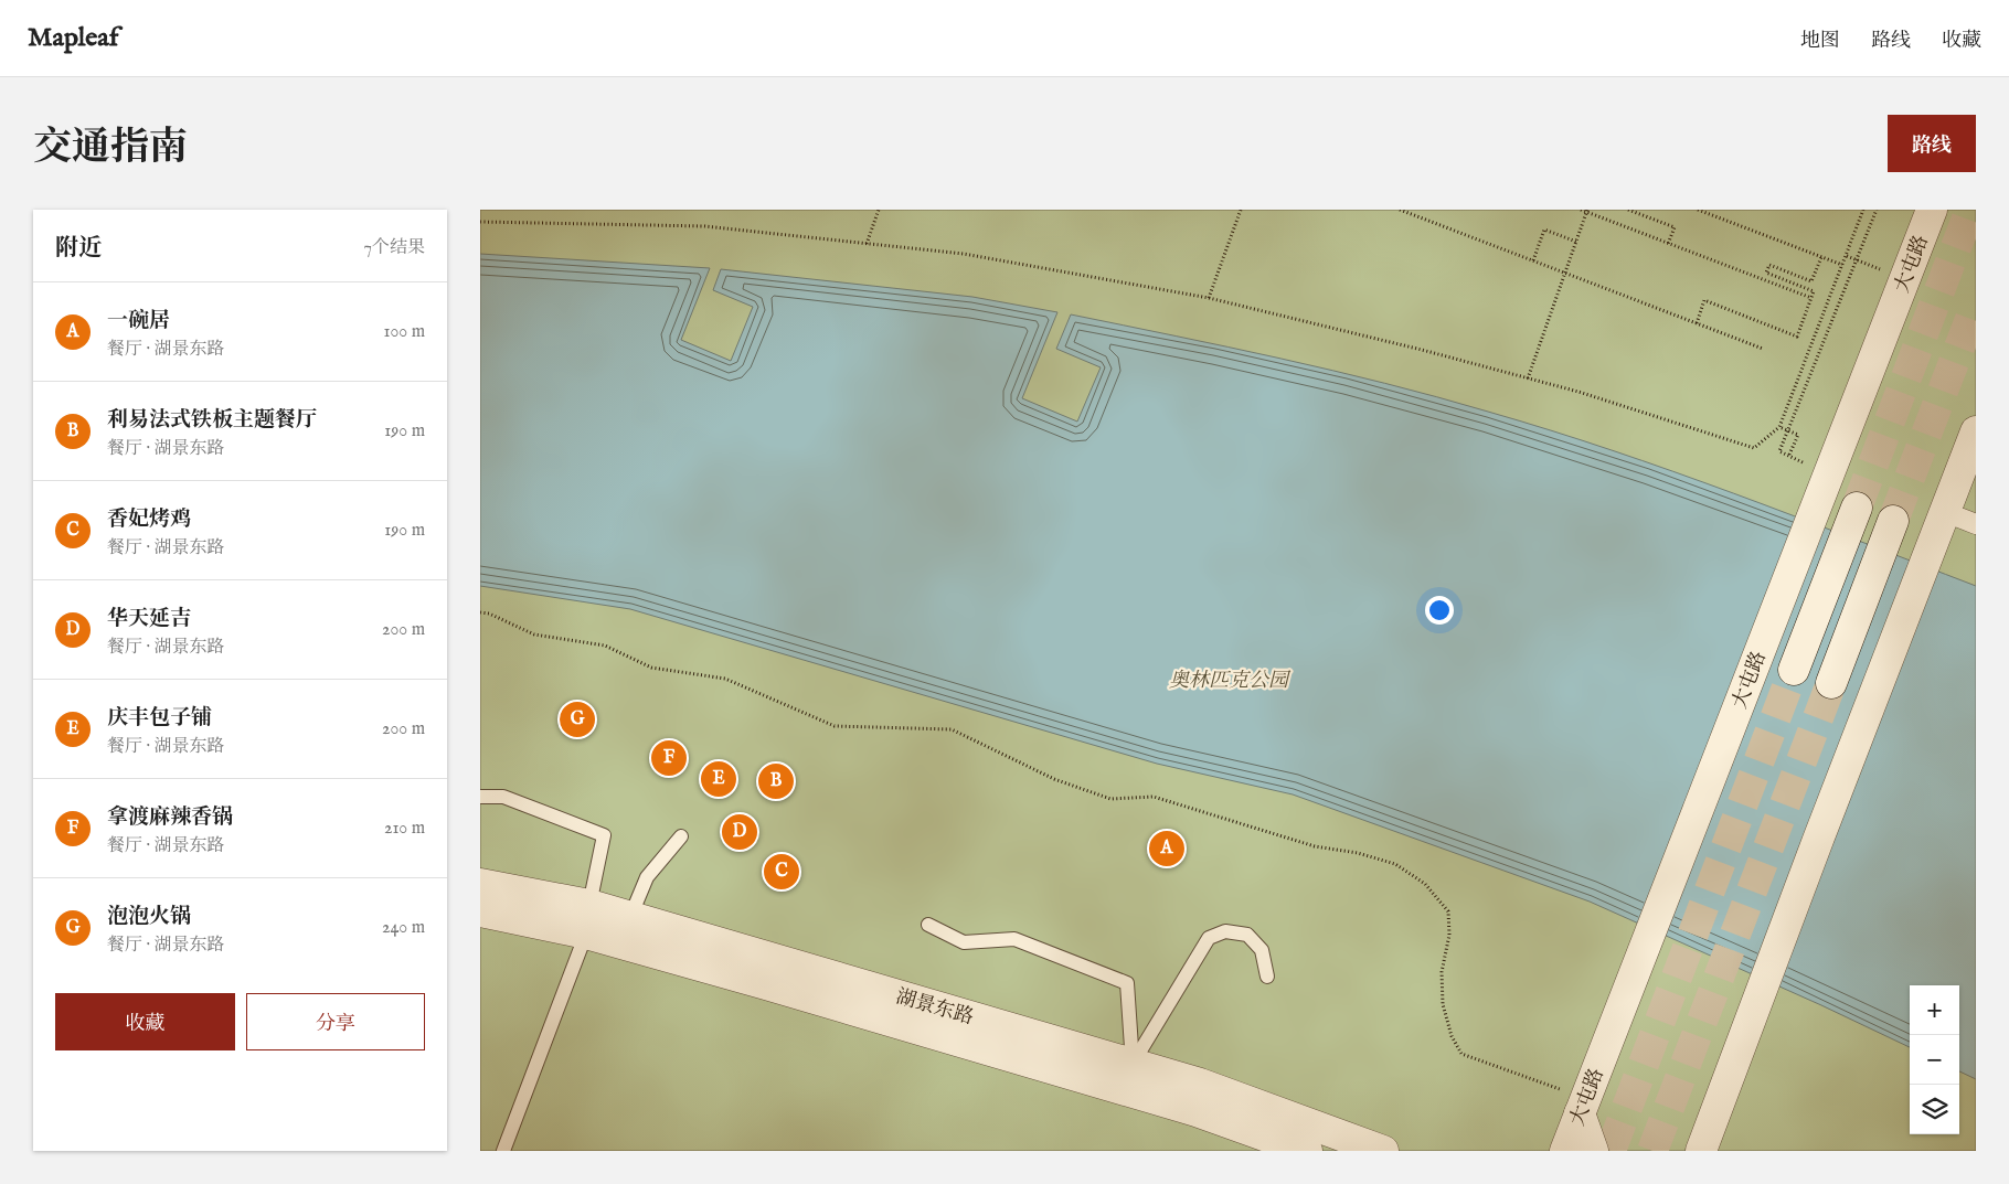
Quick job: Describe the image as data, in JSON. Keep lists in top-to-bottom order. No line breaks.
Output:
{"streets":{"street":["大屯路","湖景东路"]},"parks":["奥林匹克公园"],"page":{"header":"Mapleaf","nav":["地图","路线","收藏"],"title":"交通指南","buttons":["路线",["收藏","分享"]],"heading":["附近","7个结果"],"list":[{"mark":"A","name":"一碗居","note":"餐厅 · 湖景东路","value":"100 m"},{"mark":"B","name":"利易法式铁板主题餐厅","note":"餐厅 · 湖景东路","value":"190 m"},{"mark":"C","name":"香妃烤鸡","note":"餐厅 · 湖景东路","value":"190 m"},{"mark":"D","name":"华天延吉","note":"餐厅 · 湖景东路","value":"200 m"},{"mark":"E","name":"庆丰包子铺","note":"餐厅 · 湖景东路","value":"200 m"},{"mark":"F","name":"拿渡麻辣香锅","note":"餐厅 · 湖景东路","value":"210 m"},{"mark":"G","name":"泡泡火锅","note":"餐厅 · 湖景东路","value":"240 m"}],"pins":["G","F","E","B","D","A","C"],"map_buttons":["+","−"]}}
